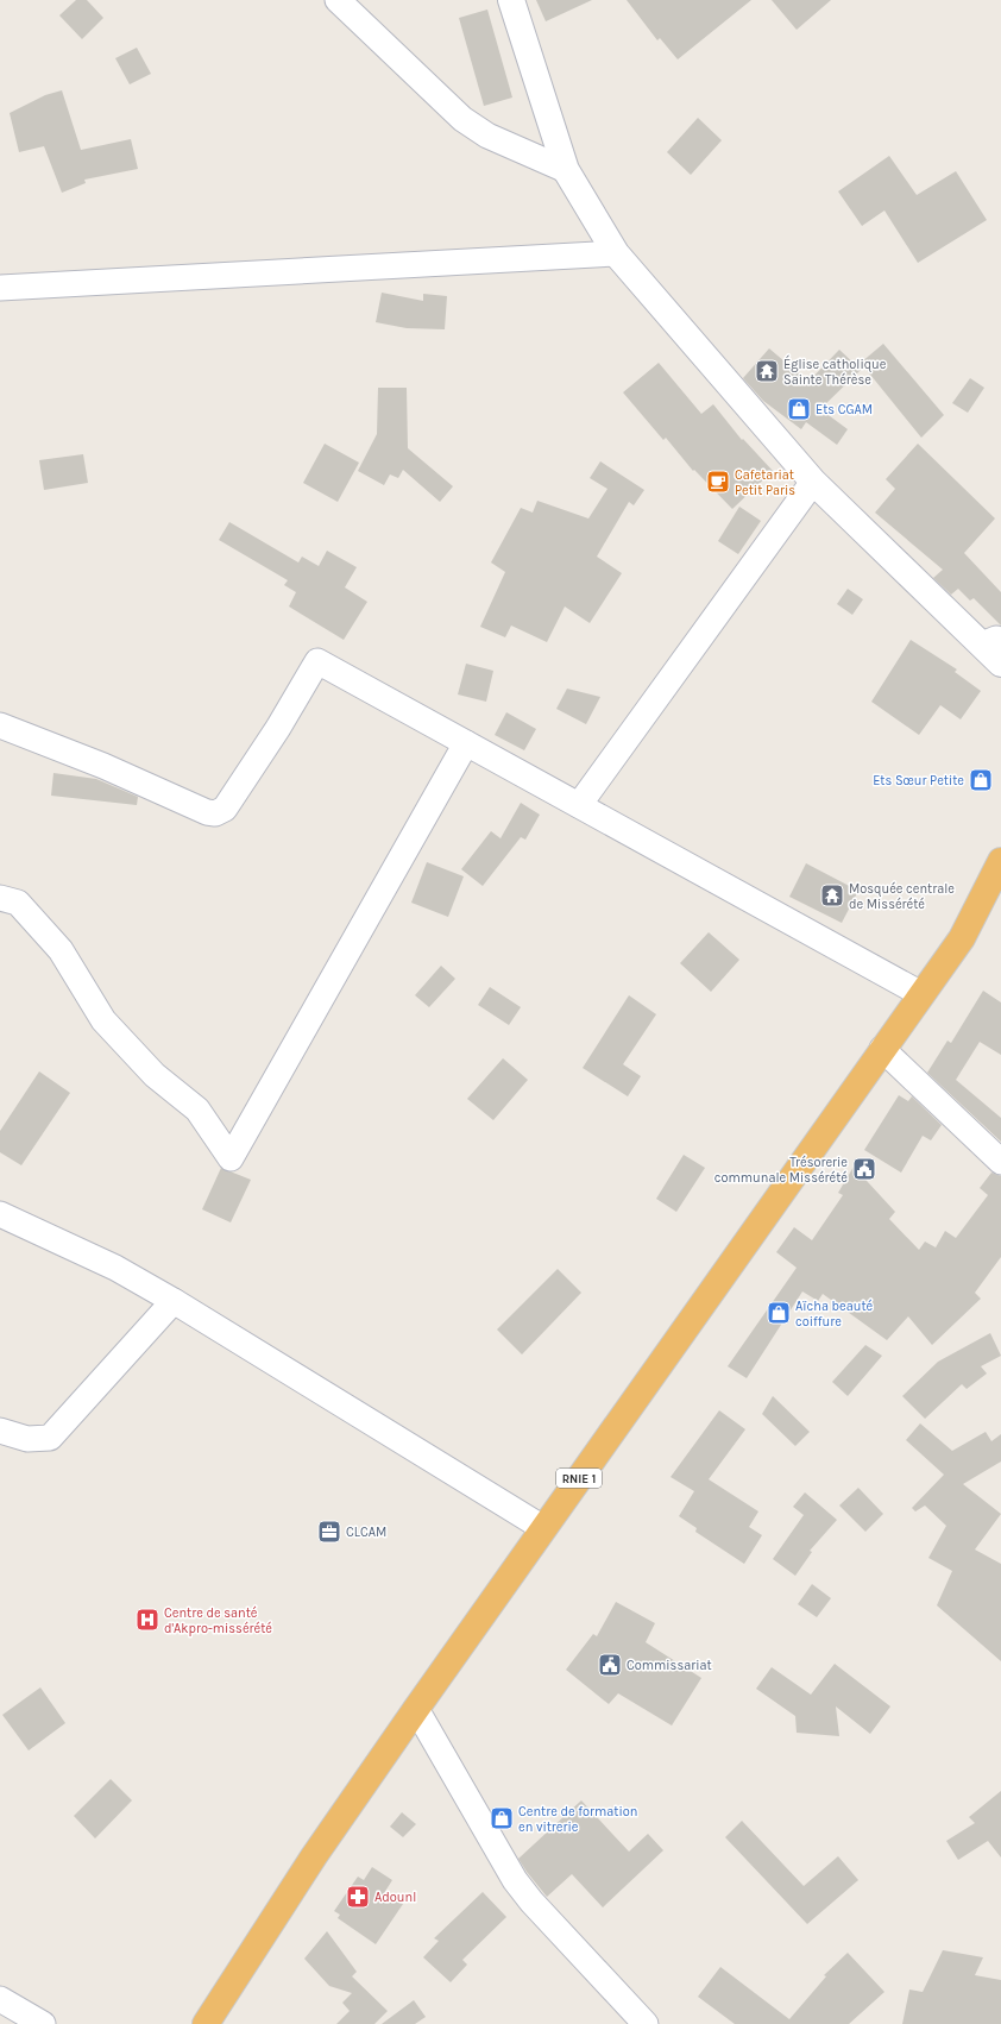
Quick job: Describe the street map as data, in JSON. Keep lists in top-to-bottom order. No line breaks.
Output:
{"streets":{"highway":["RNIE 1"]},"places":{"temple":["Église catholique Sainte Thérèse","Mosquée centrale de Missérété"],"shop":["Ets CGAM","Ets Sœur Petite","Aïcha beauté coiffure","Centre de formation en vitrerie"],"cafe":["Cafetariat Petit Paris"],"public building":["Trésorerie communale Missérété","Commissariat"],"office":["CLCAM"],"hospital":["Centre de santé d'Akpro-missérété"],"pharmacy":["Adounl"]}}
